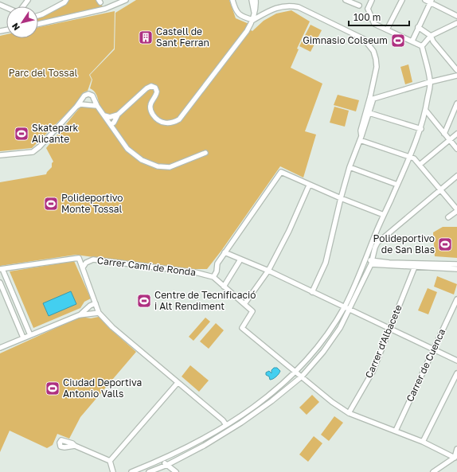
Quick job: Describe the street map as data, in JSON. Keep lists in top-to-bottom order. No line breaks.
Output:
{"streets":{"street":["Carrer Camí de Ronda","Carrer d'Albacete","Carrer de Cuenca"]},"parks":["Parc del Tossal"],"places":{"building":["Castell de Sant Ferran"],"sports":["Gimnasio Colseum","Skatepark Alicante","Polideportivo Monte Tossal","Polideportivo de San Blas","Centre de Tecnificació i Alt Rendiment","Ciudad Deportiva Antonio Valls"]},"scale_bar":"100 m","north":"bottom left"}
